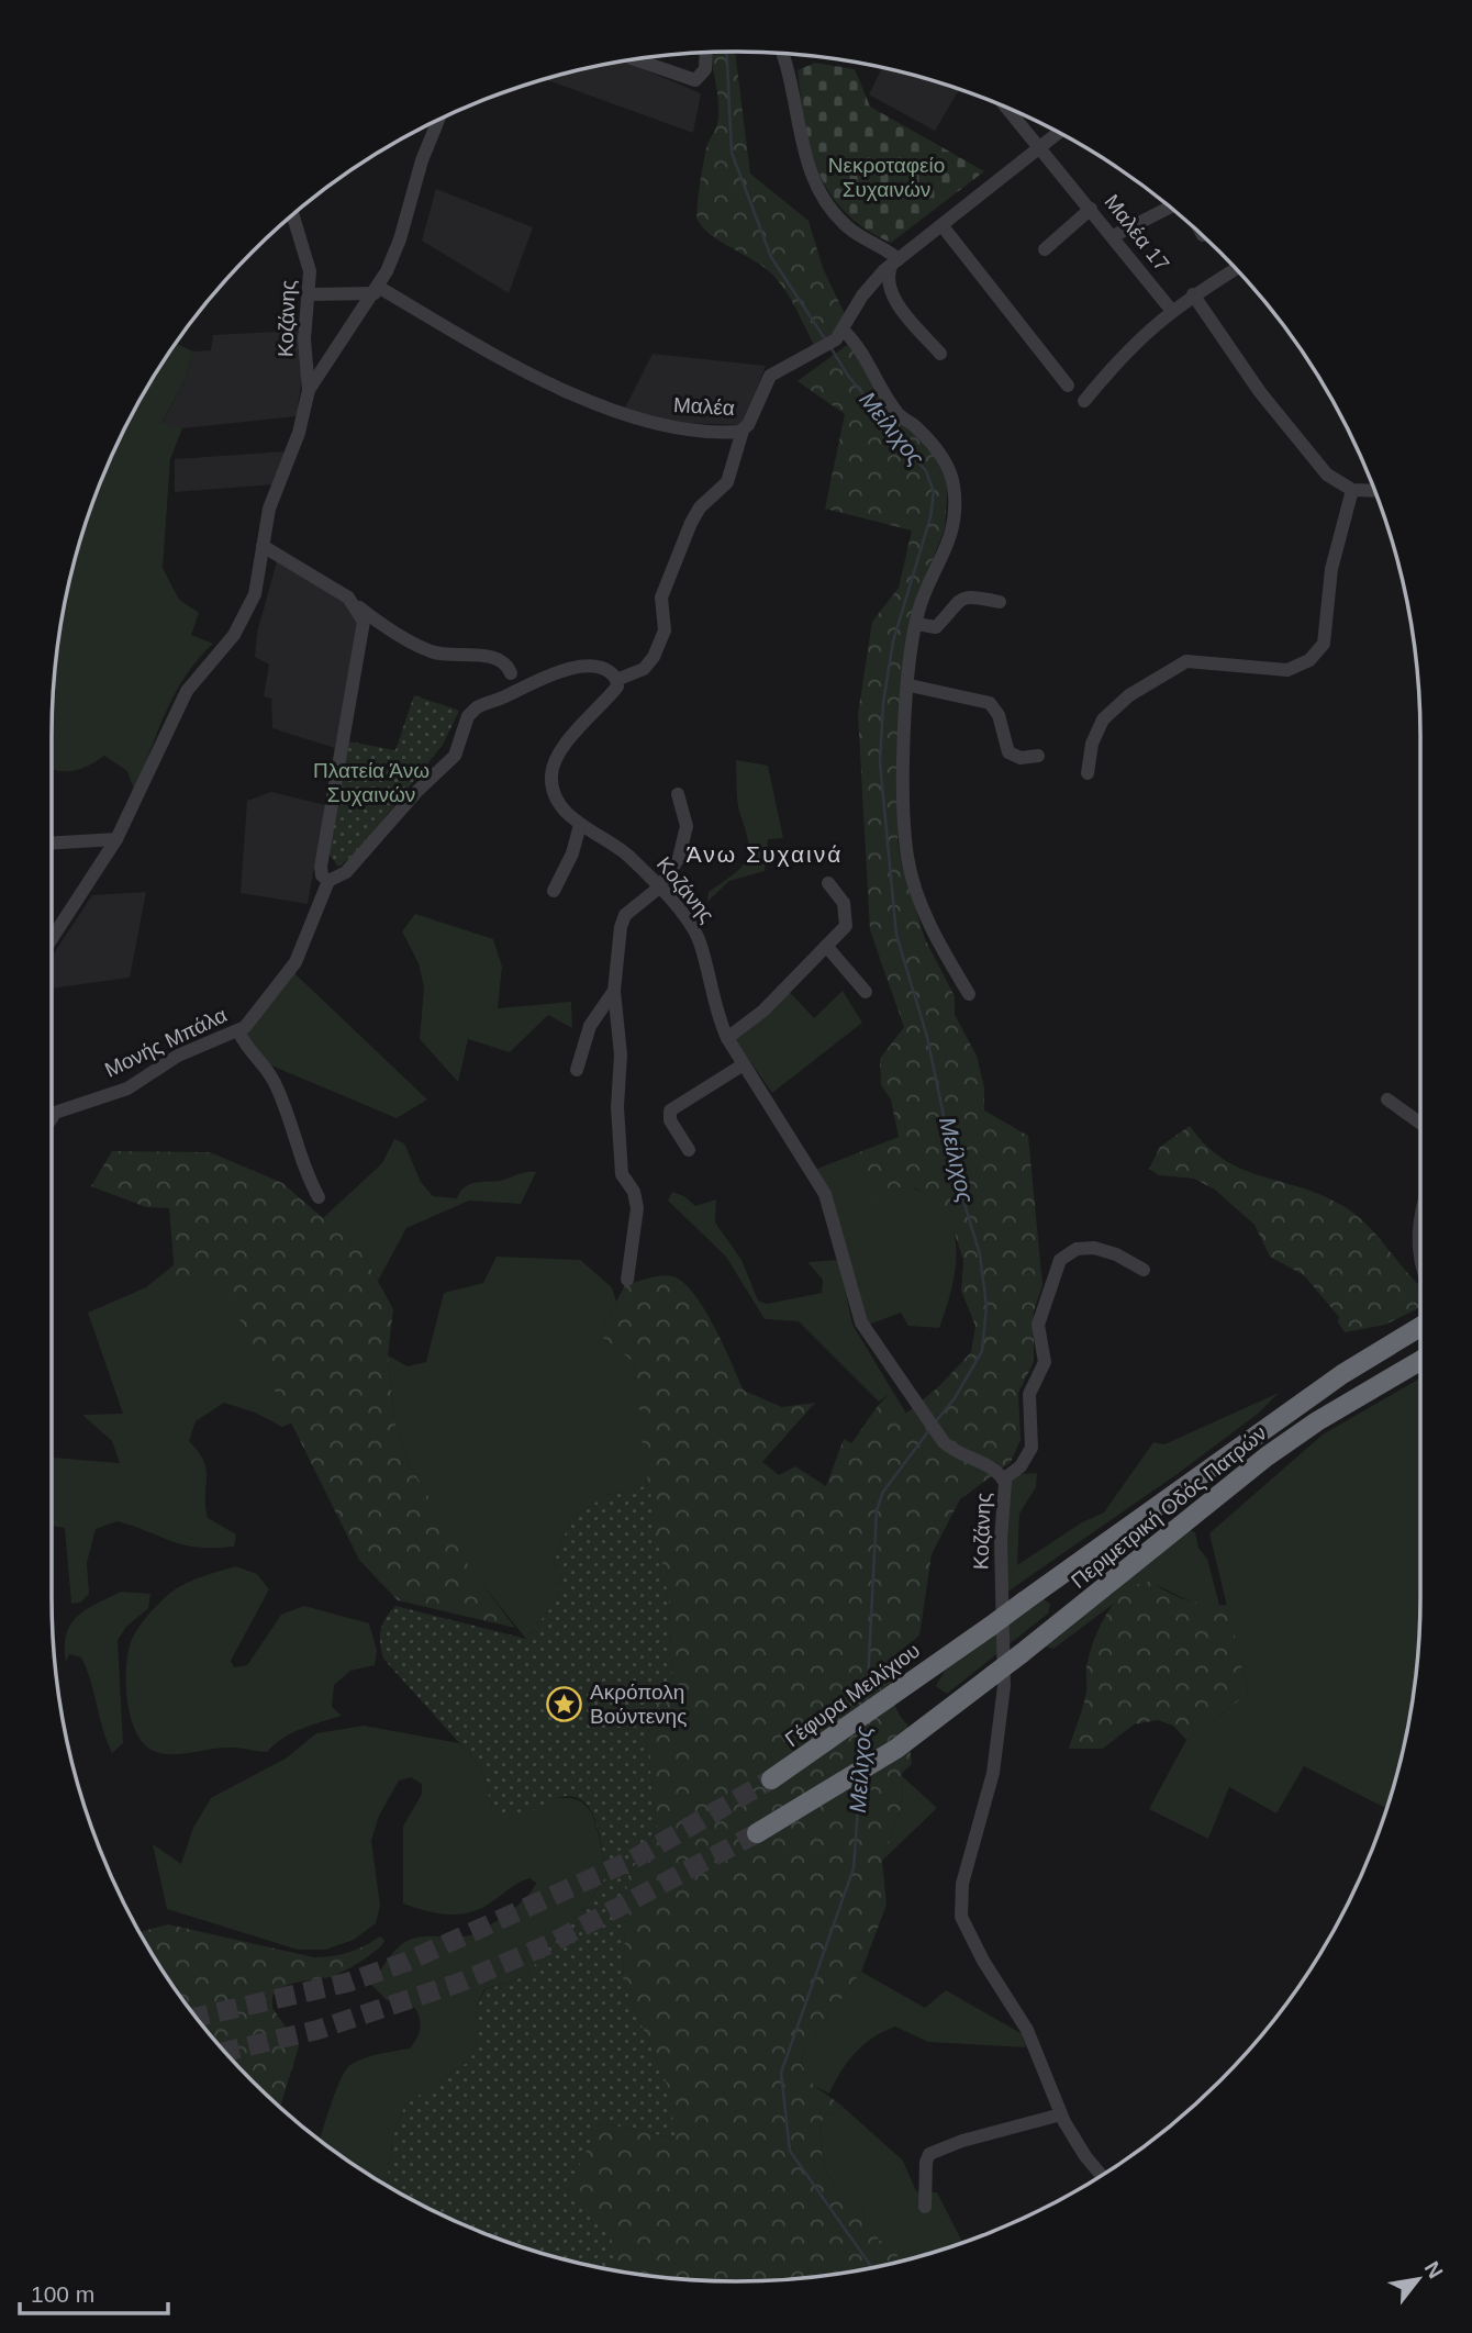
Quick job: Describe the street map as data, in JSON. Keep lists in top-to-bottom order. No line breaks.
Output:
{"streets":{"highway":["Περιμετρική Οδός Πατρών","Γέφυρα Μειλίχιου"],"street":["Μαλέα 17","Κοζάνης","Μαλέα","Μονής Μπάλα"]},"crossings":[["Περιμετρική Οδός Πατρών","Γέφυρα Μειλίχιου"]],"districts":["Άνω Συχαινά"],"water":["Μείλιχος"],"parks":["Νεκροταφείο Συχαινών","Πλατεία Άνω Συχαινών"],"places":{"place":["Ακρόπολη Βούντενης"]},"scale_bar":"100 m","north":"top right"}
